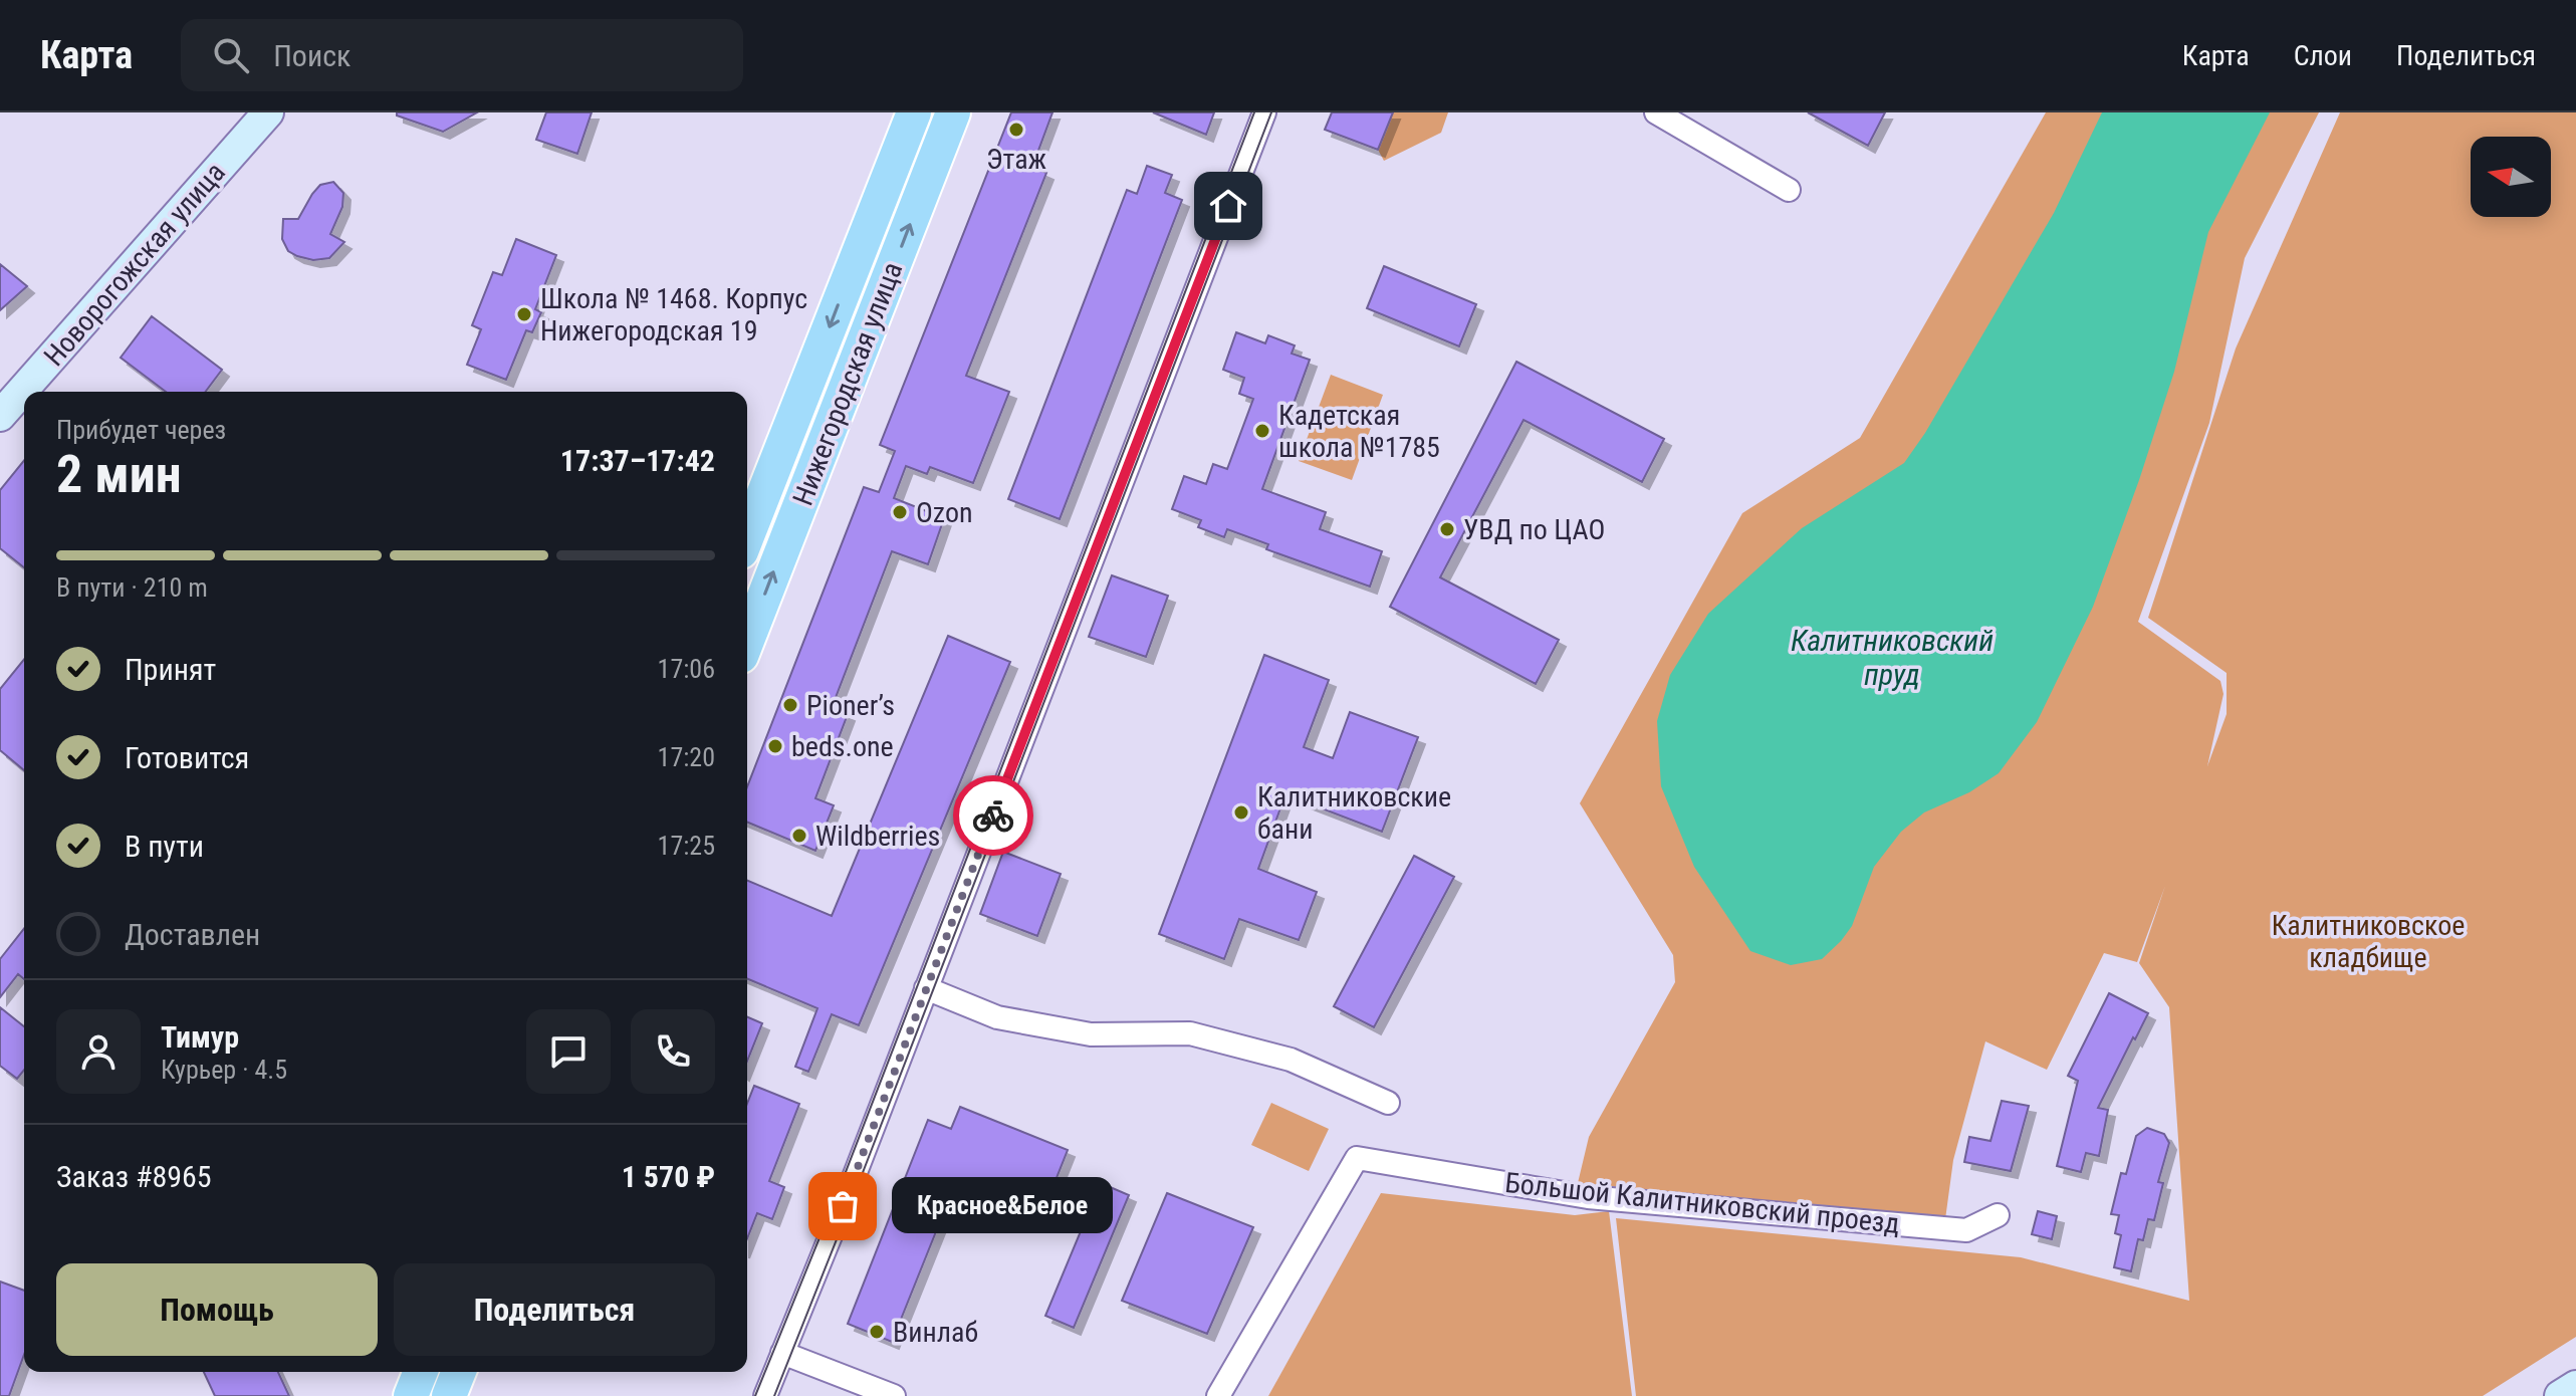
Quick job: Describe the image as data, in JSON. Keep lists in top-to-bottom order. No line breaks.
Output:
{"streets":{"main road":["Нижегородская улица"],"street":["Новорогожская улица","Большой Калитниковский проезд"]},"water":["Калитниковский пруд"],"parks":["Калитниковское кладбище"],"places":["Этаж","Школа № 1468. Корпус Нижегородская 19","Кадетская школа №1785","Ozon","УВД по ЦАО","Pioner’s","beds.one","Калитниковские бани","Wildberries","Красное&Белое","Винлаб"],"north":"left","page":{"header":"Карта","search":"Поиск","nav":["Карта","Слои","Поделиться"],"heading":["2 мин","Прибудет через","17:37–17:42"],"panel":["Тимур","Курьер · 4.5","Заказ #8965","1 570 ₽"],"bar":"В пути · 210 m","list":[["Принят","17:06"],["Готовится","17:20"],["В пути","17:25"],"Доставлен"],"bubble":"Красное&Белое","buttons":["Помощь","Поделиться"]}}
